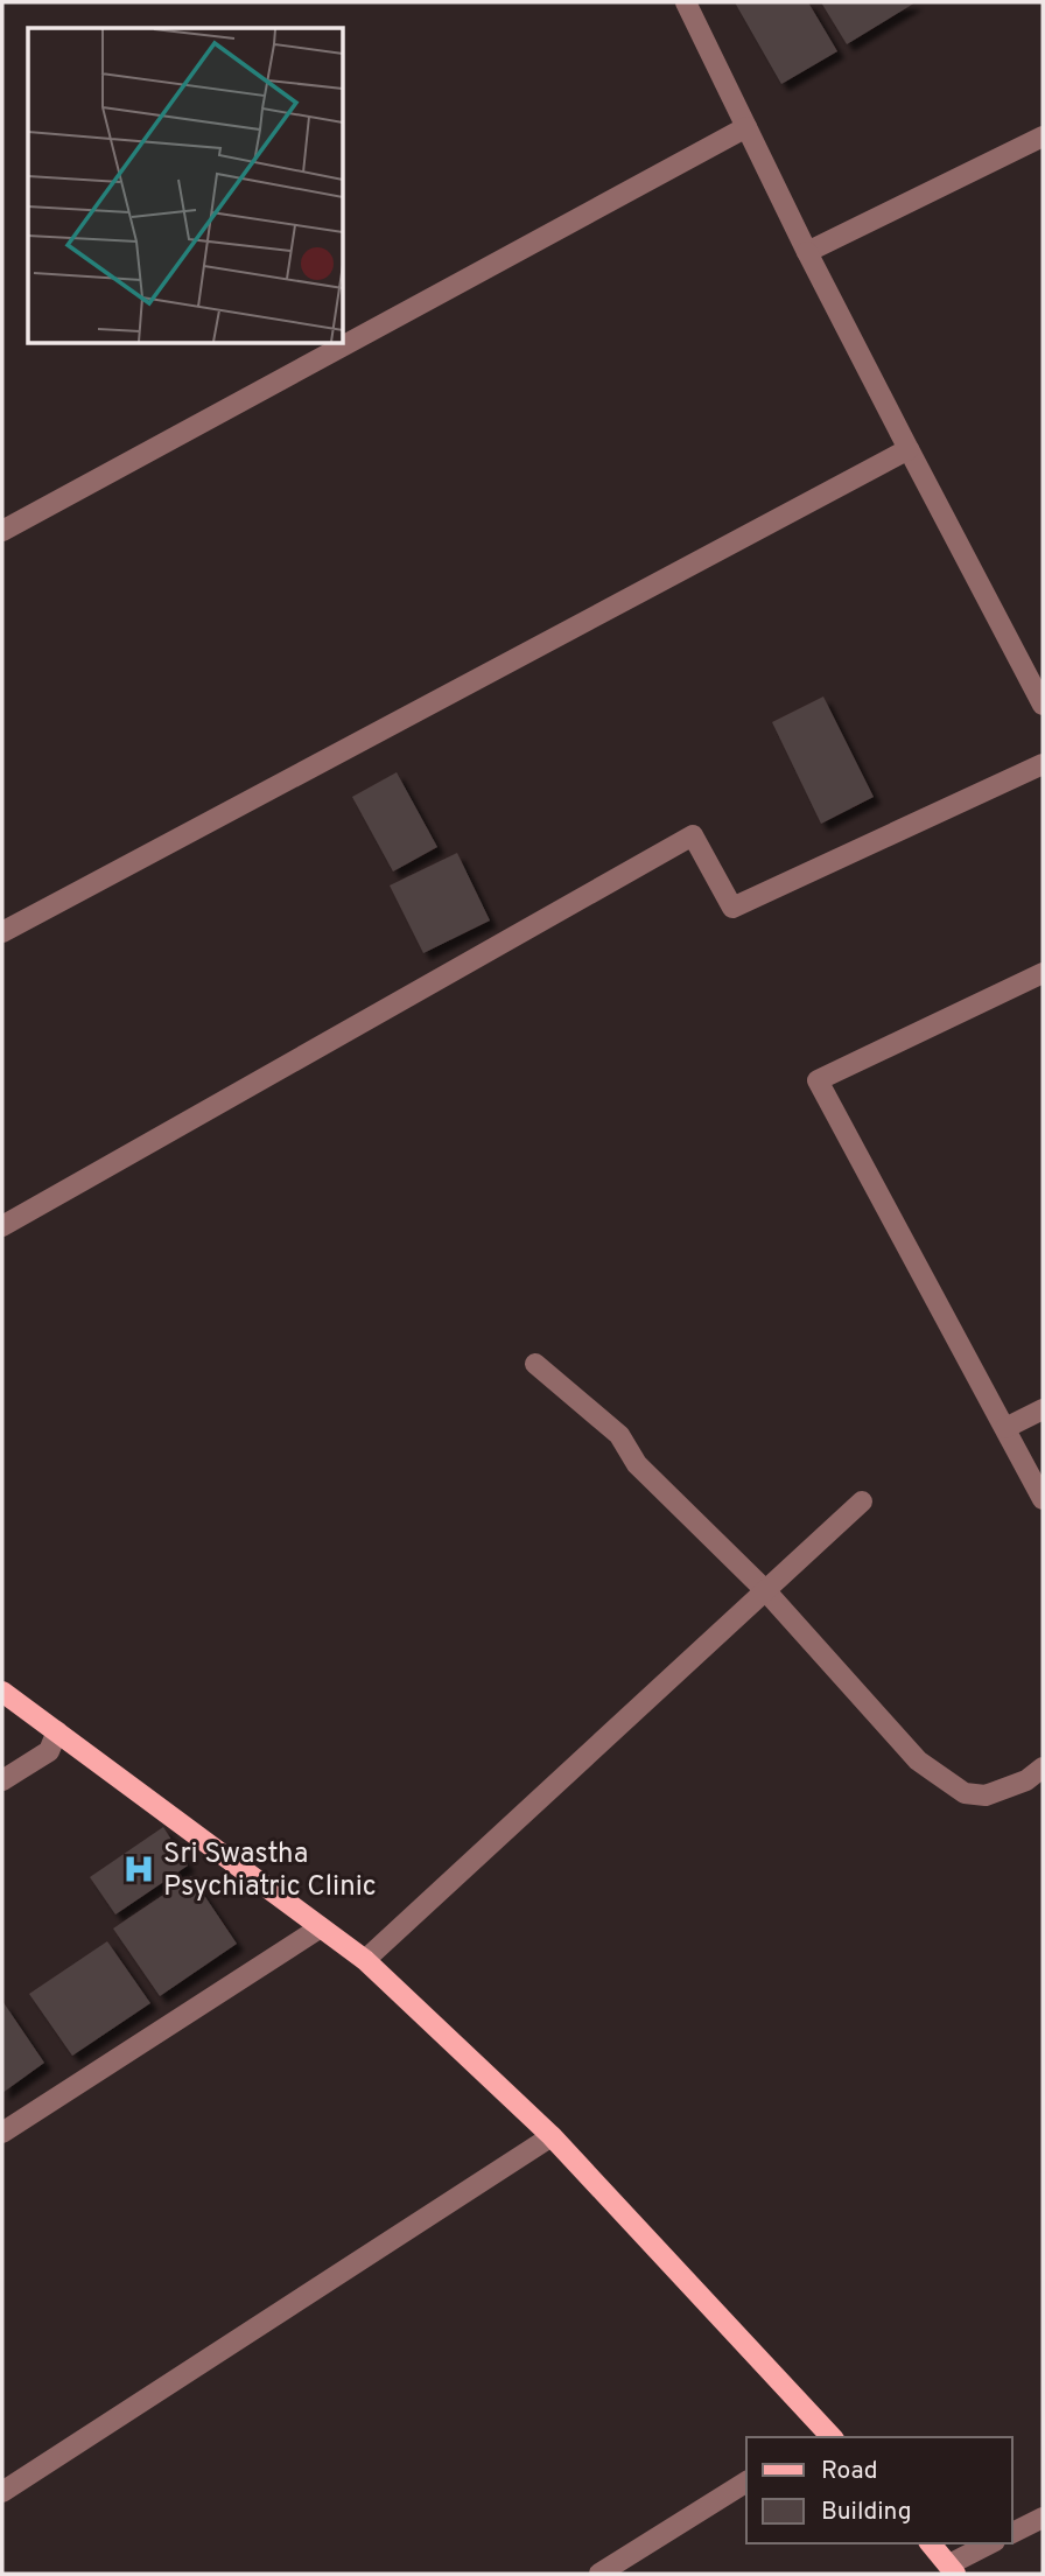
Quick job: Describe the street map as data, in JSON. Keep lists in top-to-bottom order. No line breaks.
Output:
{"places":{"hospital":["Sri Swastha Psychiatric Clinic"]},"legend":["Road","Building"]}
